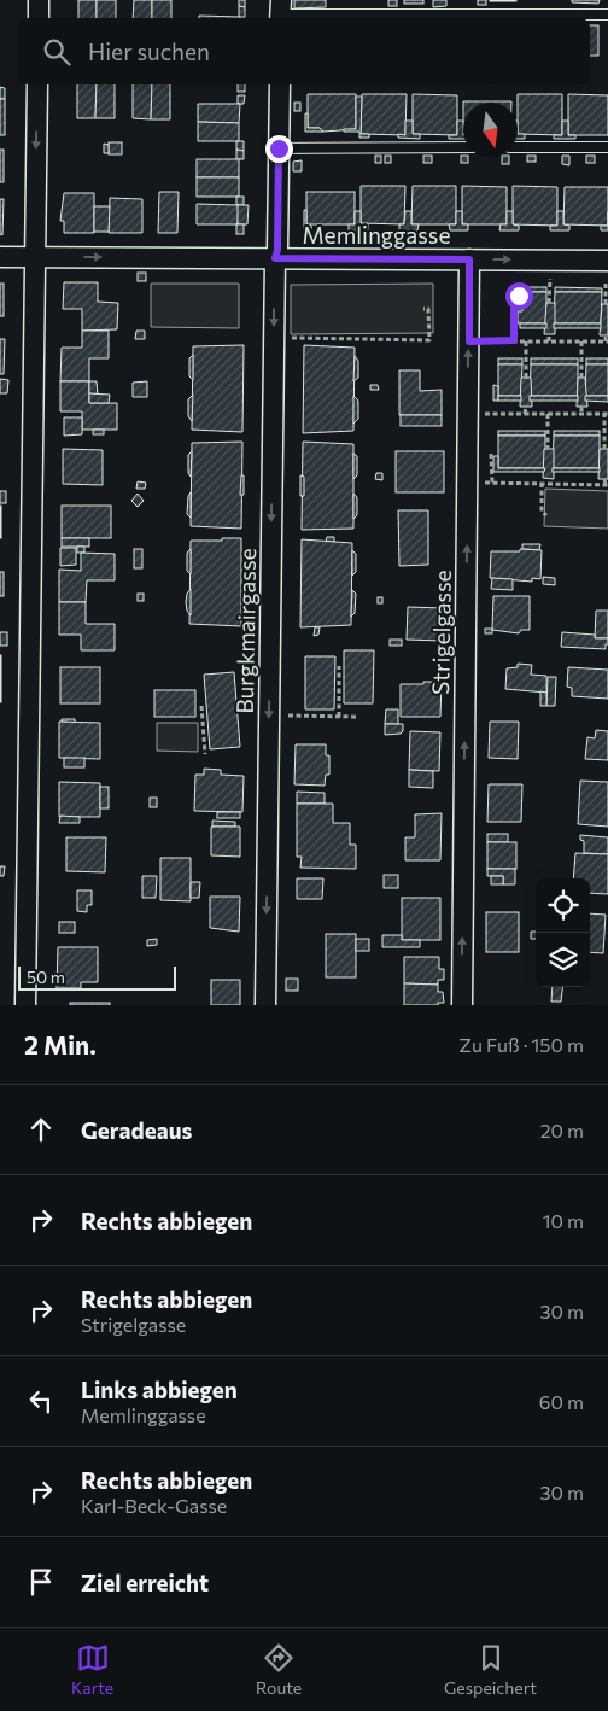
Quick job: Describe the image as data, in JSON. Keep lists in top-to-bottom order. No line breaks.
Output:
{"streets":{"street":["Memlinggasse","Burgkmairgasse","Strigelgasse"]},"crossings":[["Memlinggasse","Burgkmairgasse"],["Memlinggasse","Strigelgasse"]],"one_way":["Memlinggasse","Burgkmairgasse","Strigelgasse"],"scale_bar":"50 m","north":"bottom","page":{"search":"Hier suchen","scale":"50 m","heading":["2 Min.","Zu Fuß · 150 m"],"list":[["Geradeaus","20 m"],["Rechts abbiegen","10 m"],["Rechts abbiegen","Strigelgasse","30 m"],["Links abbiegen","Memlinggasse","60 m"],["Rechts abbiegen","Karl-Beck-Gasse","30 m"],"Ziel erreicht"],"nav":["Karte","Route","Gespeichert"]}}
